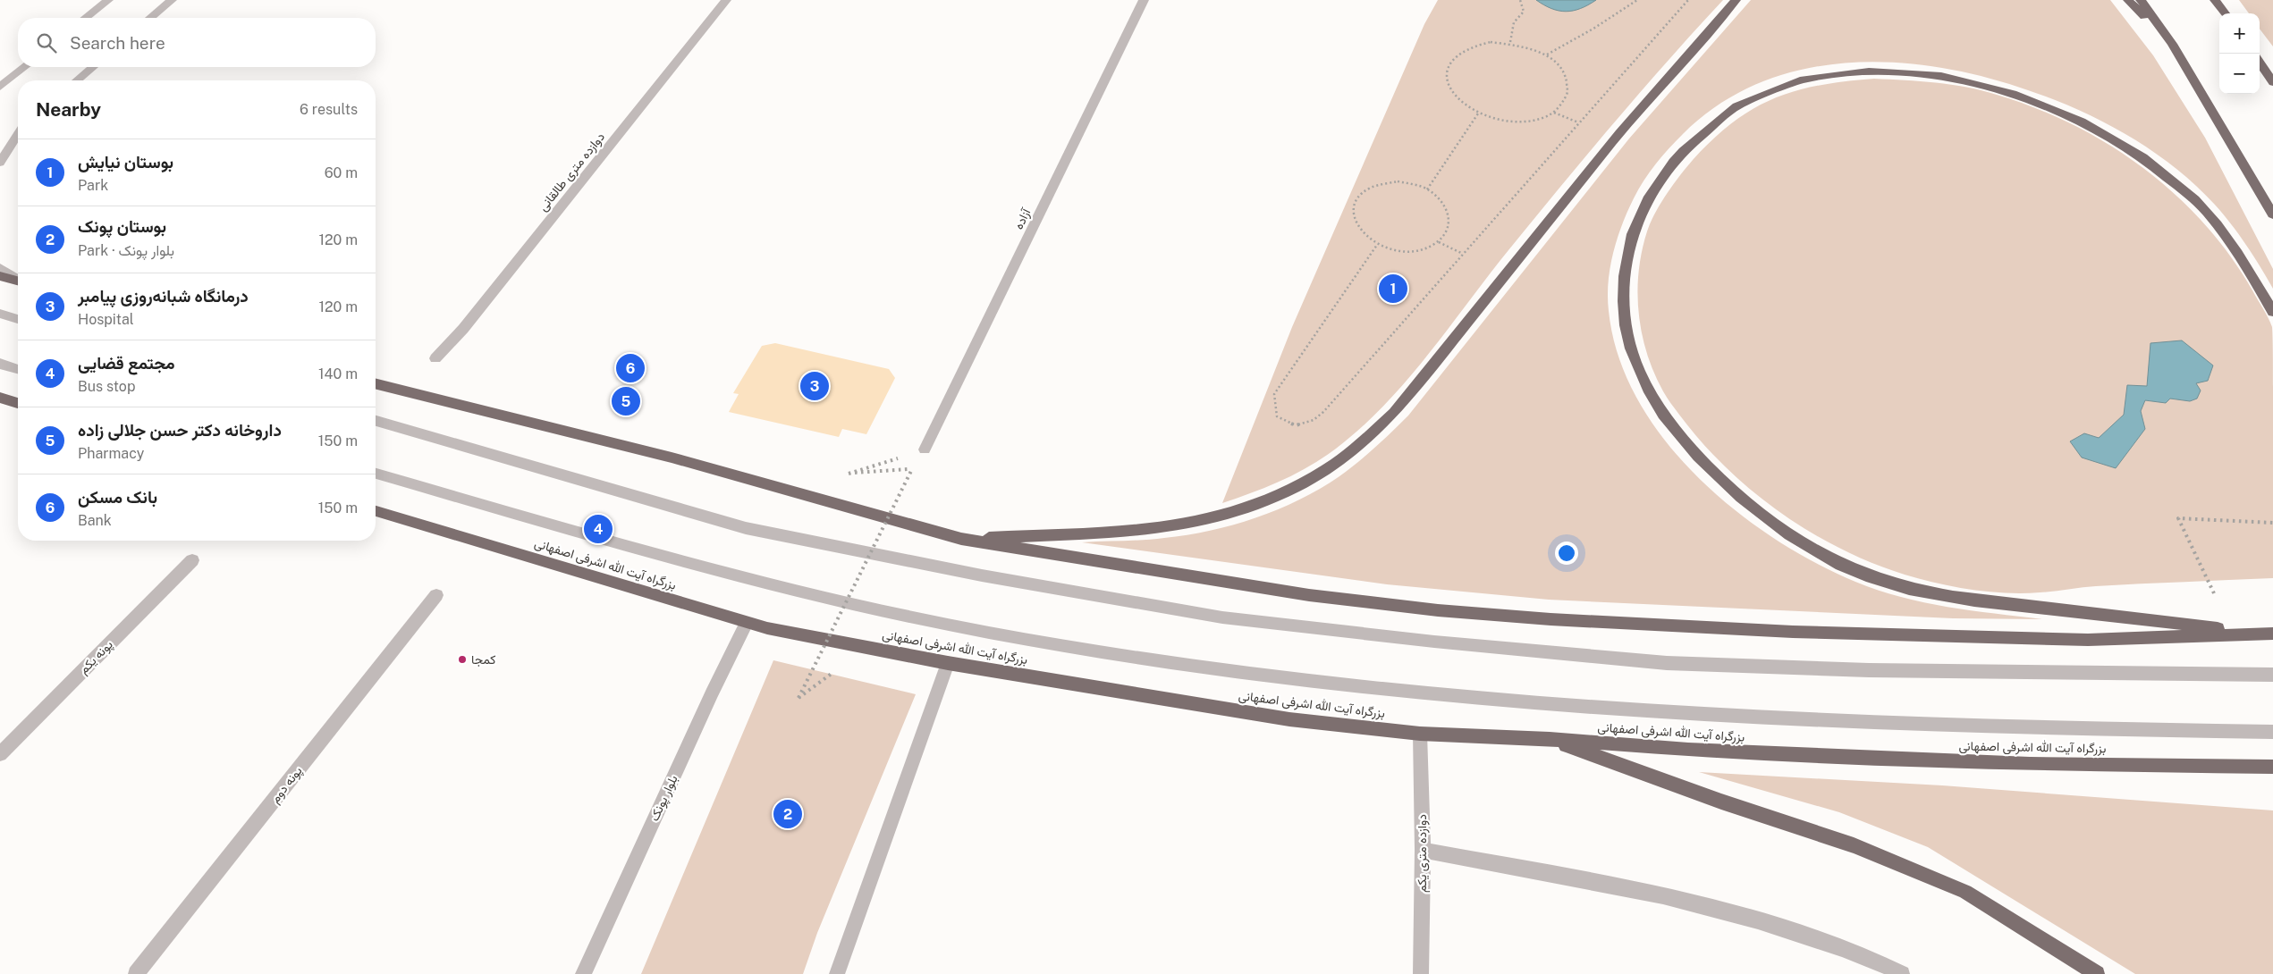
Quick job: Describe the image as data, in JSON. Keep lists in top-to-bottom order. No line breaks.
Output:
{"streets":{"highway":["بزرگراه آیت الله اشرفی اصفهانی"],"street":["دوازده متری طالقانی","آزاده","پونه یکم","پونه دوم","بلوار پونک","دوازده متری یکم"]},"crossings":[["بزرگراه آیت الله اشرفی اصفهانی","بلوار پونک"],["بزرگراه آیت الله اشرفی اصفهانی","دوازده متری یکم"]],"places":["کمجا"],"page":{"map_buttons":["+","−"],"search":"Search here","heading":["Nearby","6 results"],"list":[{"mark":"1","name":"بوستان نیایش","note":"Park","value":"60 m"},{"mark":"2","name":"بوستان پونک","note":"Park · بلوار پونک","value":"120 m"},{"mark":"3","name":"درمانگاه شبانه‌روزی پیامبر","note":"Hospital","value":"120 m"},{"mark":"4","name":"مجتمع قضایی","note":"Bus stop","value":"140 m"},{"mark":"5","name":"داروخانه دکتر حسن جلالی زاده","note":"Pharmacy","value":"150 m"},{"mark":"6","name":"بانک مسکن","note":"Bank","value":"150 m"}],"pins":["1","6","3","5","4","2"]}}
